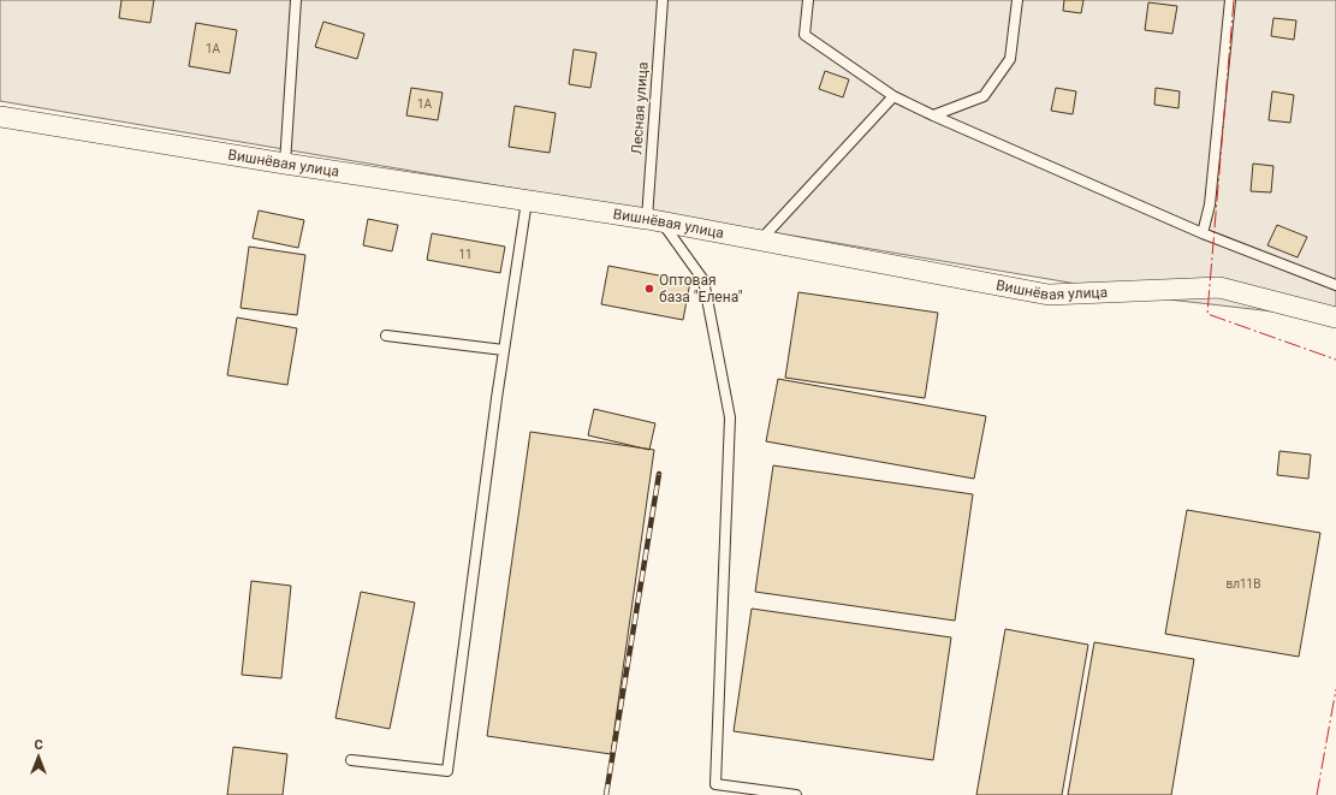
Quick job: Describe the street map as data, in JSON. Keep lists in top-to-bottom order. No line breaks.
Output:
{"streets":{"street":["Вишнёвая улица"],"lane":["Лесная улица"]},"crossings":[["Лесная улица","Вишнёвая улица"]],"places":["Оптовая база \"Елена\""],"house_numbers":["1А","1А","11","вл11В"],"north":"top"}
